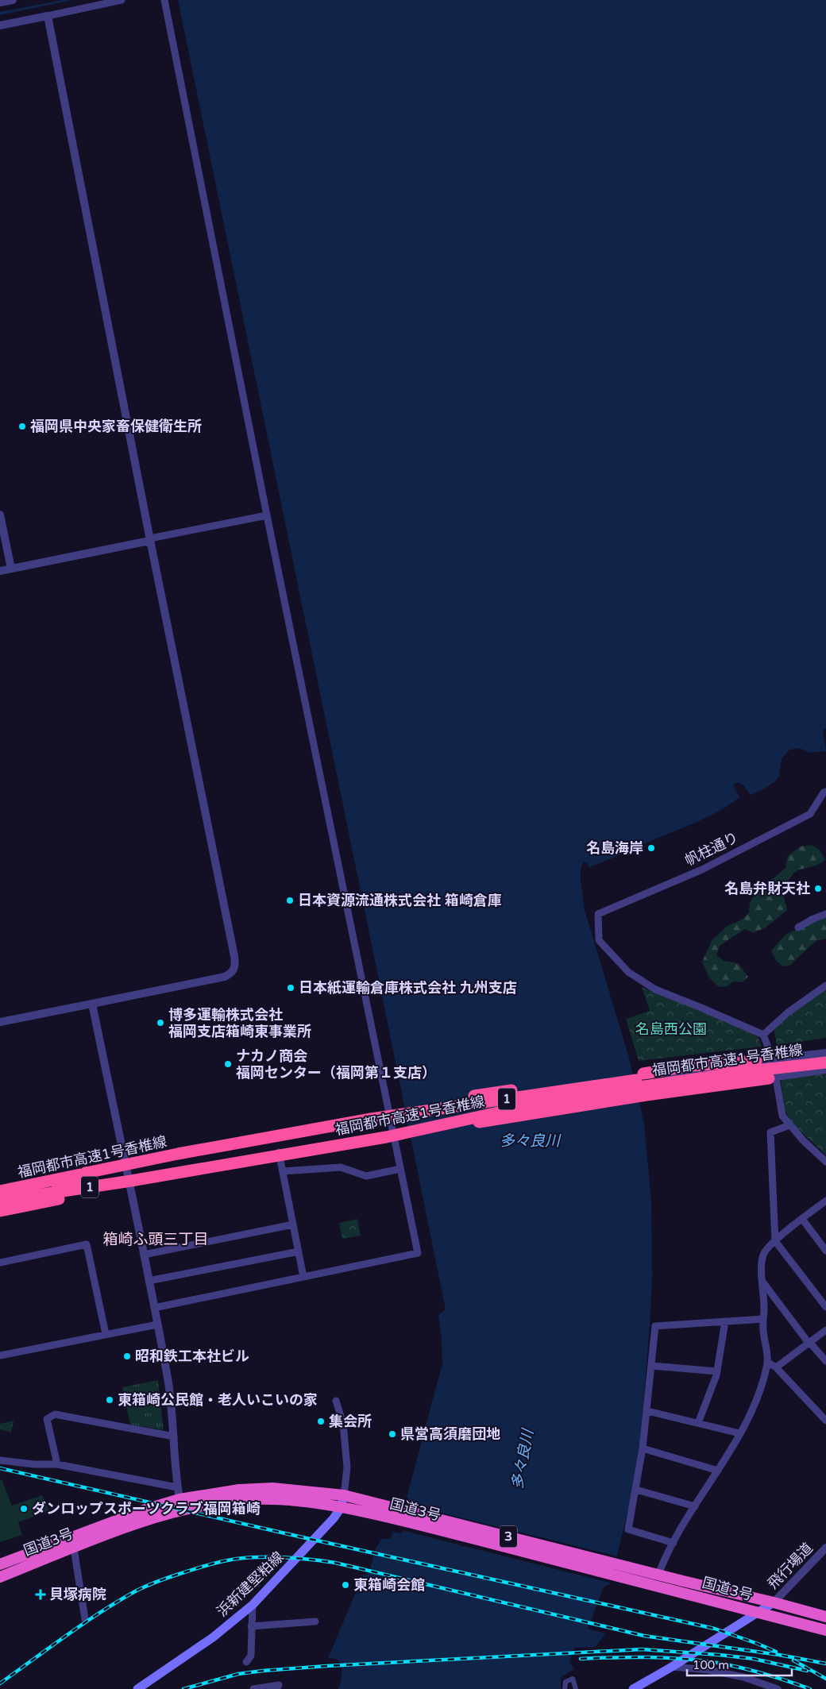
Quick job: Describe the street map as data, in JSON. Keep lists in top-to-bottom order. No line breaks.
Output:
{"streets":{"highway":["福岡都市高速1号香椎線","1","国道3号","3"],"main road":["浜新建堅粕線"],"street":["帆柱通り","飛行場道"]},"crossings":[["国道3号","飛行場道"],["国道3号","浜新建堅粕線"]],"districts":["箱崎ふ頭三丁目"],"water":["多々良川"],"parks":["名島西公園"],"places":{"other":["福岡県中央家畜保健衛生所","名島海岸","名島弁財天社","日本資源流通株式会社 箱崎倉庫","日本紙運輸倉庫株式会社 九州支店","博多運輸株式会社 福岡支店箱崎東事業所","ナカノ商会 福岡センター（福岡第１支店）","昭和鉄工本社ビル","東箱崎公民館・老人いこいの家","集会所","県営高須磨団地","ダンロップスポーツクラブ福岡箱崎","東箱崎会館"],"health":["貝塚病院"]},"scale_bar":"100 m"}
